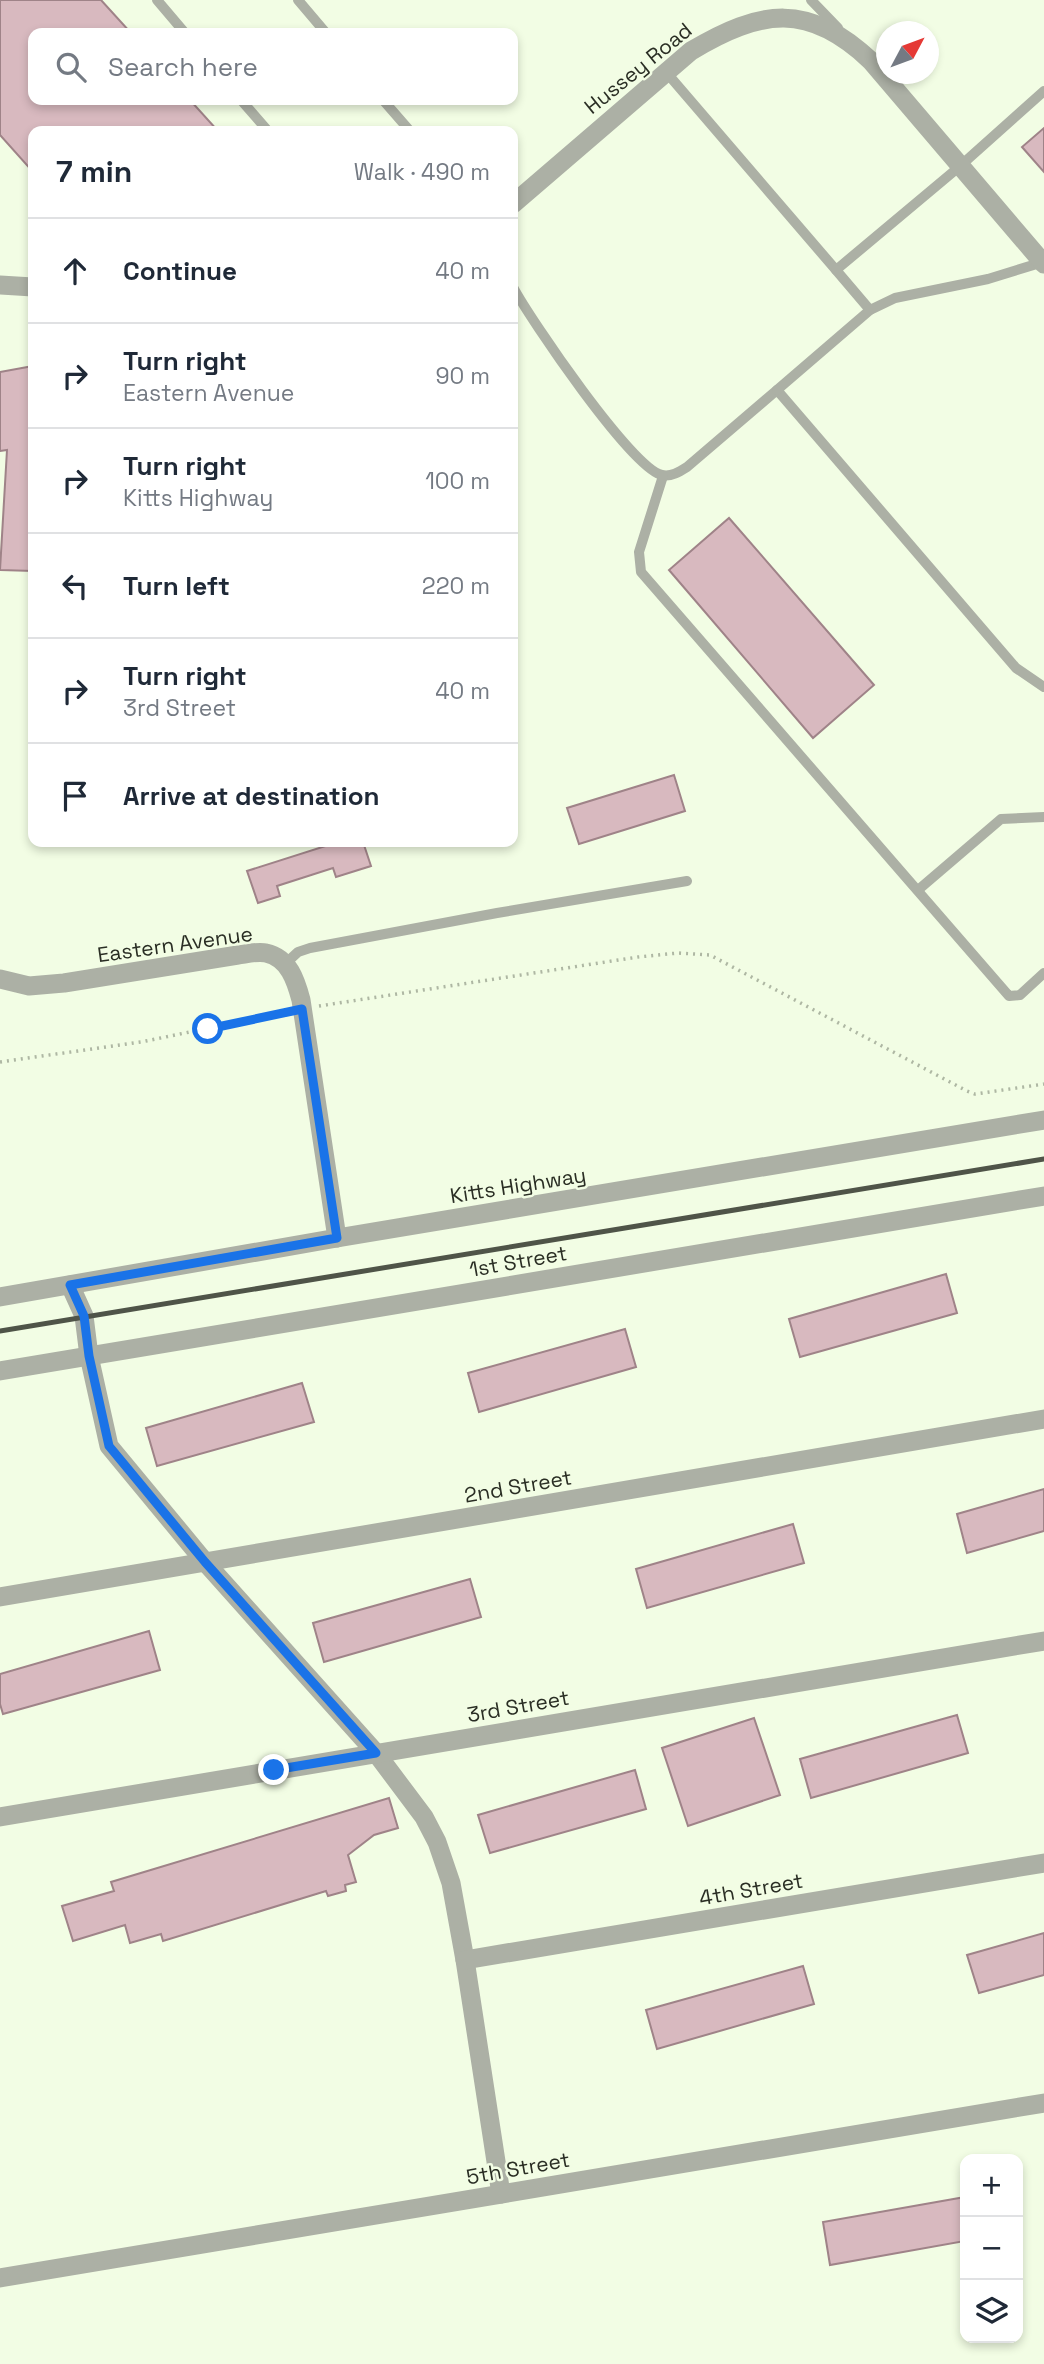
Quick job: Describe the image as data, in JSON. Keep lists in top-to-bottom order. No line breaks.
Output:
{"streets":{"street":["Hussey Road","Eastern Avenue","Kitts Highway","1st Street","2nd Street","3rd Street","4th Street","5th Street"]},"north":"top right","page":{"search":"Search here","heading":["7 min","Walk · 490 m"],"list":[["Continue","40 m"],["Turn right","Eastern Avenue","90 m"],["Turn right","Kitts Highway","100 m"],["Turn left","220 m"],["Turn right","3rd Street","40 m"],"Arrive at destination"],"map_buttons":["+","−"]}}
